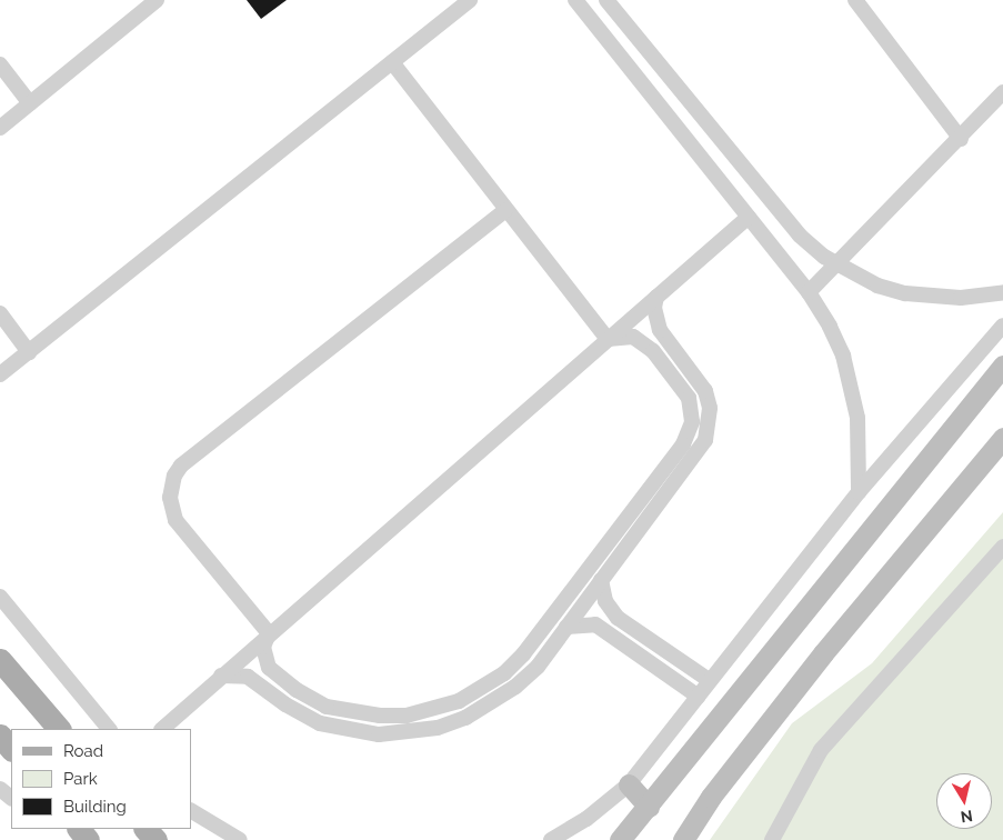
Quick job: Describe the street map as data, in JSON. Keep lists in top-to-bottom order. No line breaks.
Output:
{"legend":["Road","Park","Building"],"north":"bottom"}
